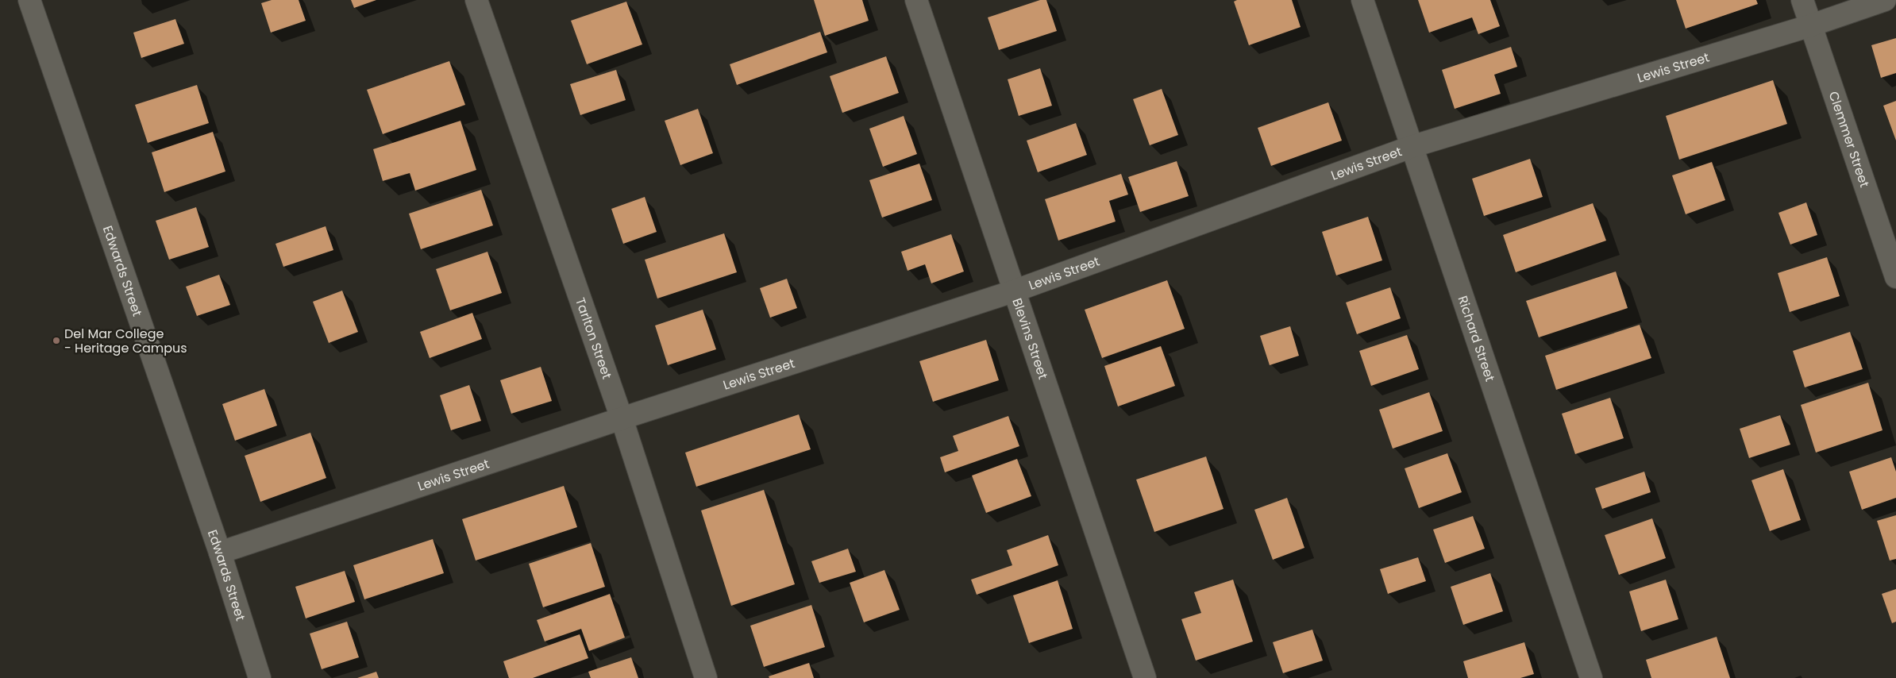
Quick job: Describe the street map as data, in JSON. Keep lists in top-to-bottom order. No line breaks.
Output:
{"streets":{"street":["Lewis Street","Clemmer Street","Edwards Street","Tarlton Street","Blevins Street","Richard Street"]},"crossings":[["Lewis Street","Clemmer Street"],["Lewis Street","Edwards Street"],["Lewis Street","Tarlton Street"],["Lewis Street","Blevins Street"],["Lewis Street","Richard Street"]],"places":["Del Mar College - Heritage Campus"]}
